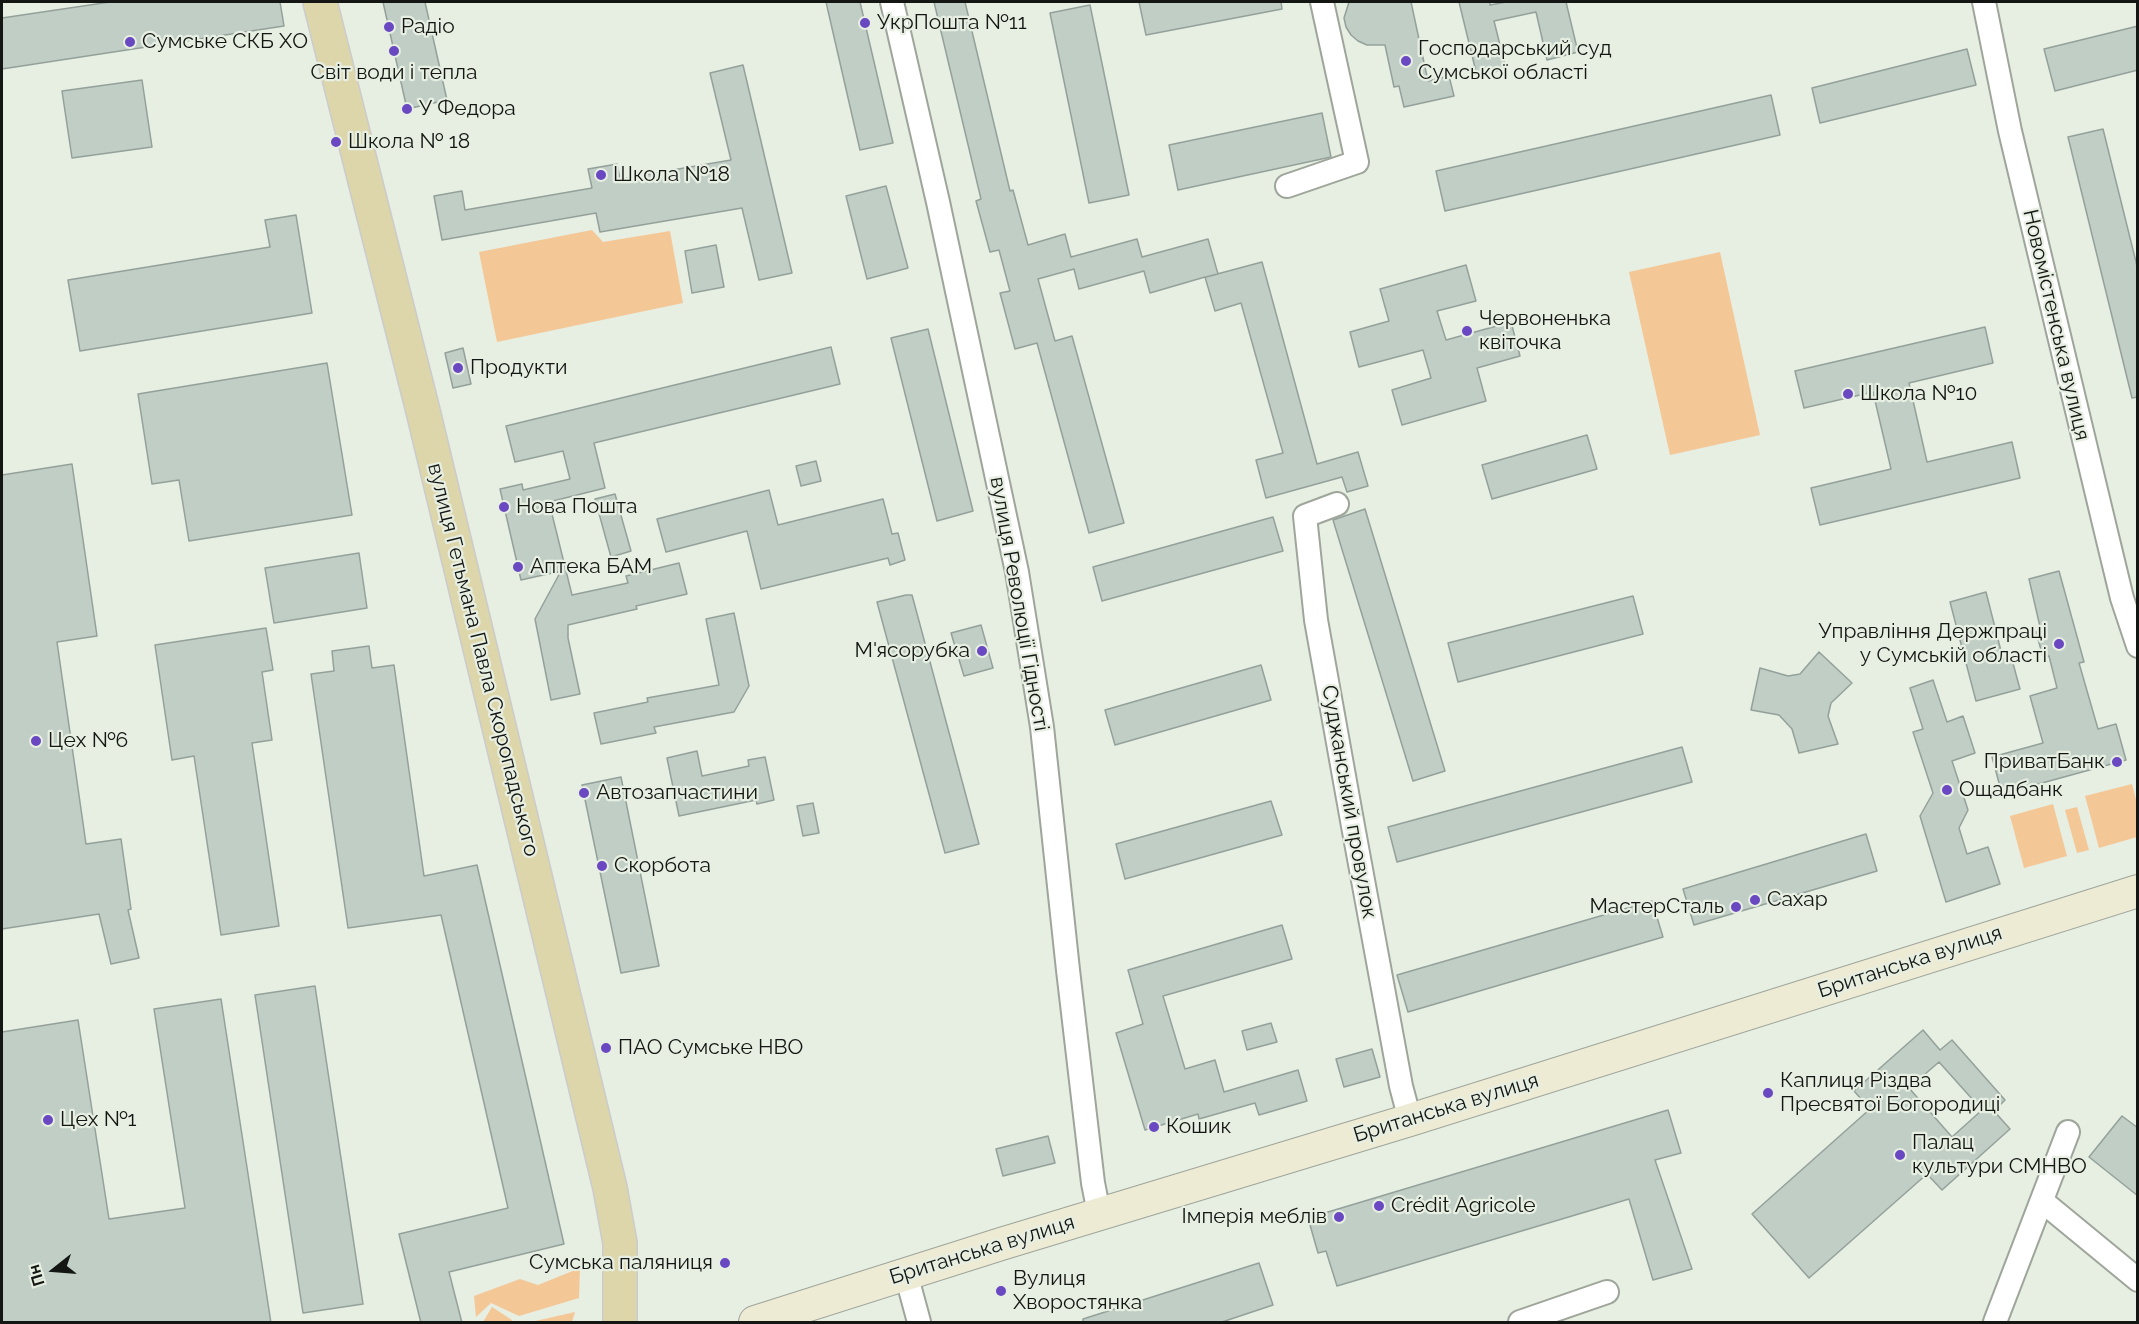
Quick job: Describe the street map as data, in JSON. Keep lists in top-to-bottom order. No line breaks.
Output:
{"streets":{"main road":["вулиця Гетьмана Павла Скоропадського","Британська вулиця"],"street":["Новомістенська вулиця","вулиця Революції Гідності","Суджанський провулок"]},"crossings":[["вулиця Революції Гідності","Британська вулиця"],["Суджанський провулок","Британська вулиця"]],"places":["УкрПошта №11","Радіо","Сумське СКБ ХО","Світ води і тепла","Господарський суд Сумської області","У Федора","Школа № 18","Школа №18","Червоненька квіточка","Продукти","Школа №10","Нова Пошта","Аптека БАМ","Управління Держпраці у Сумській області","М'ясорубка","Цех №6","ПриватБанк","Ощадбанк","Автозапчастини","Скорбота","Сахар","МастерСталь","ПАО Сумське НВО","Каплиця Різдва Пресвятої Богородиці","Цех №1","Кошик","Палац культури СМНВО","Crédit Agricole","Імперія меблів","Сумська паляниця","Вулиця Хворостянка"],"north":"left"}
